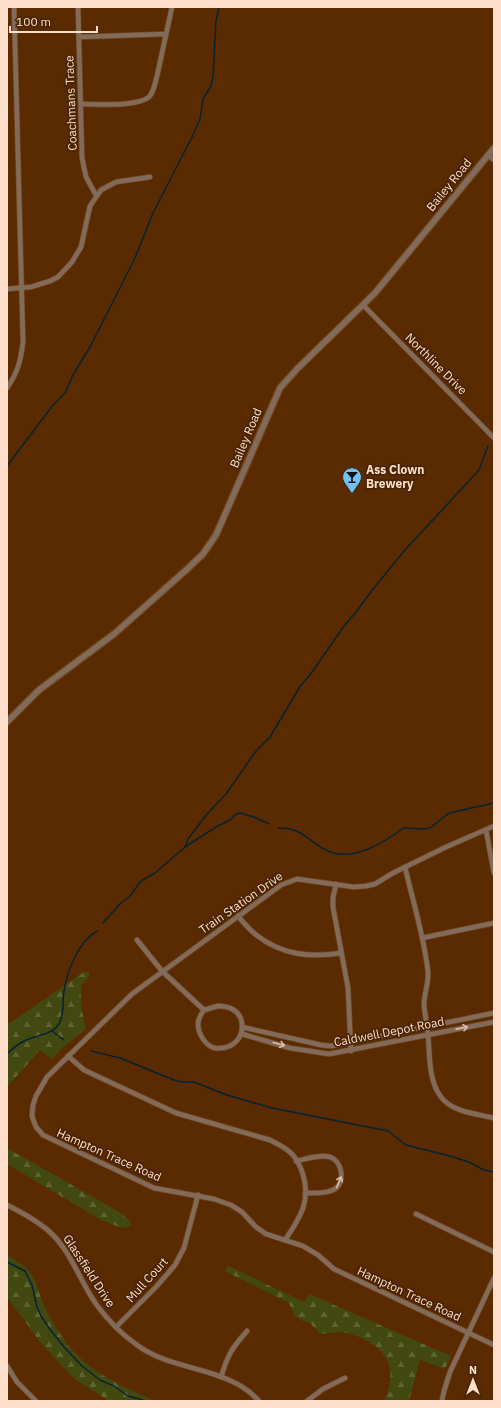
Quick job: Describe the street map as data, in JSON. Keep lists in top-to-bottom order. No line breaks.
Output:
{"streets":{"street":["Coachmans Trace","Bailey Road","Northline Drive","Train Station Drive","Caldwell Depot Road","Hampton Trace Road","Glassfield Drive","Mull Court"]},"crossings":[["Bailey Road","Northline Drive"],["Train Station Drive","Hampton Trace Road"],["Hampton Trace Road","Mull Court"],["Glassfield Drive","Mull Court"]],"places":{"bar":["Ass Clown Brewery"]},"scale_bar":"100 m","north":"top"}
